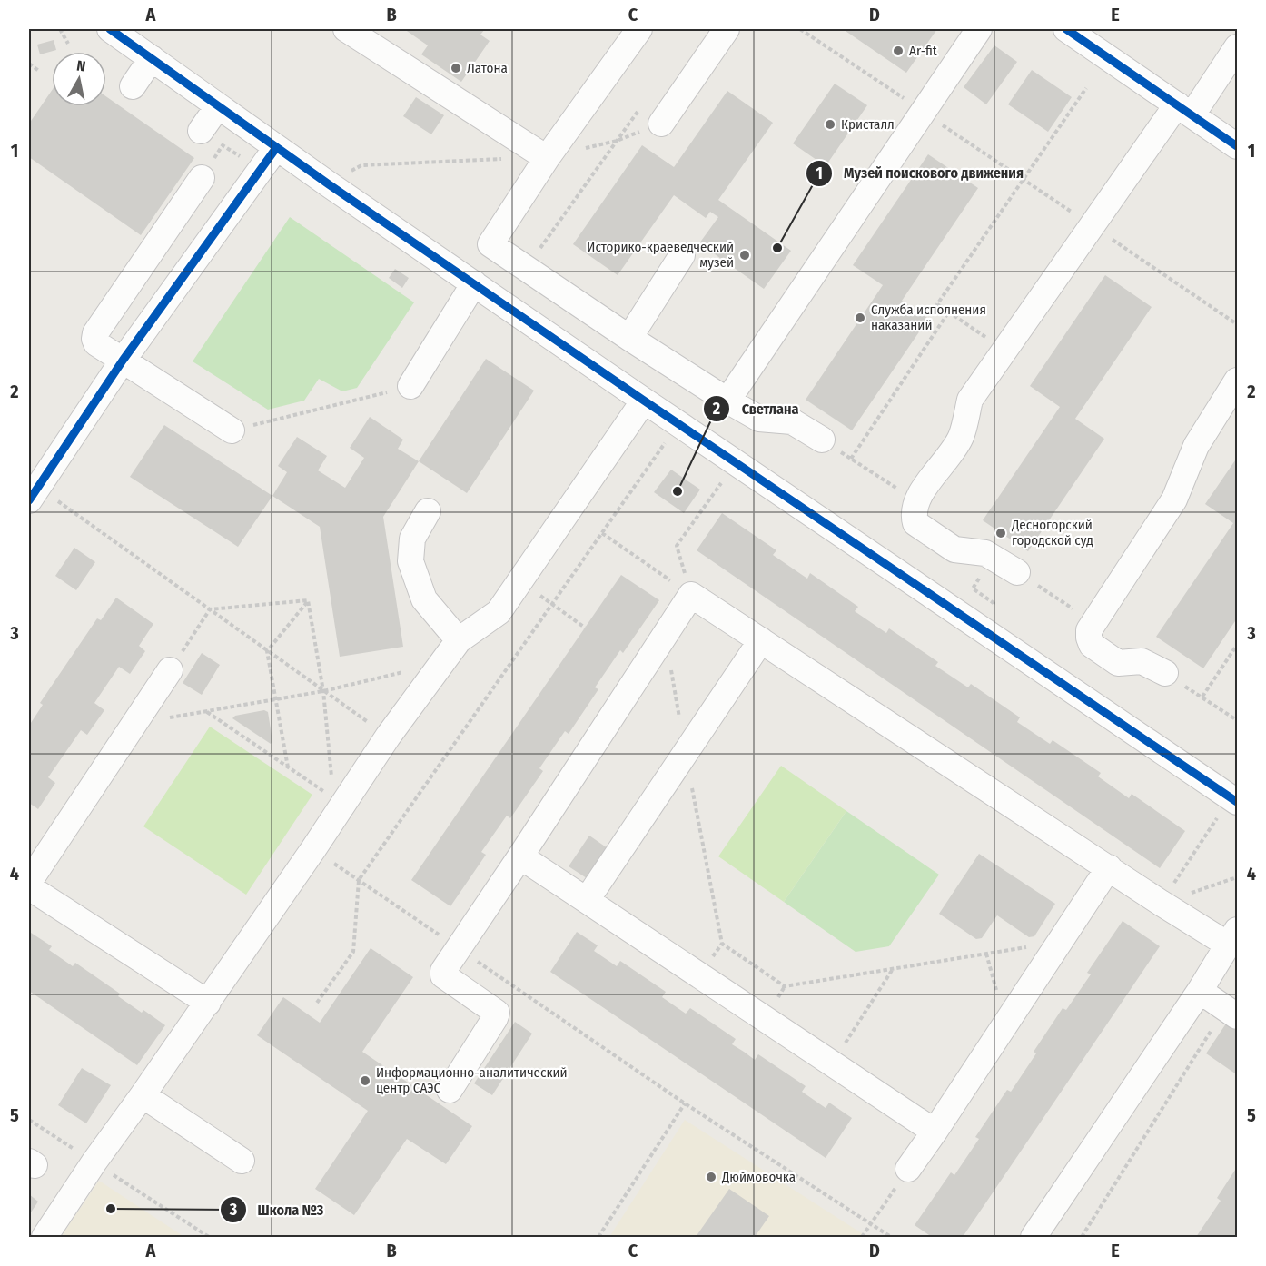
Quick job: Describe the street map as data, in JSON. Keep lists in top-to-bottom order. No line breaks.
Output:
{"places":["Ar-fit","Латона","Кристалл","Музей поискового движения","Историко-краеведческий музей","Служба исполнения наказаний","Светлана","Десногорский городской суд","Информационно-аналитический центр САЭС","Дюймовочка","Школа №3"],"north":"top","grid":{"columns":["A","B","C","D","E"],"rows":["1","2","3","4","5"]}}
